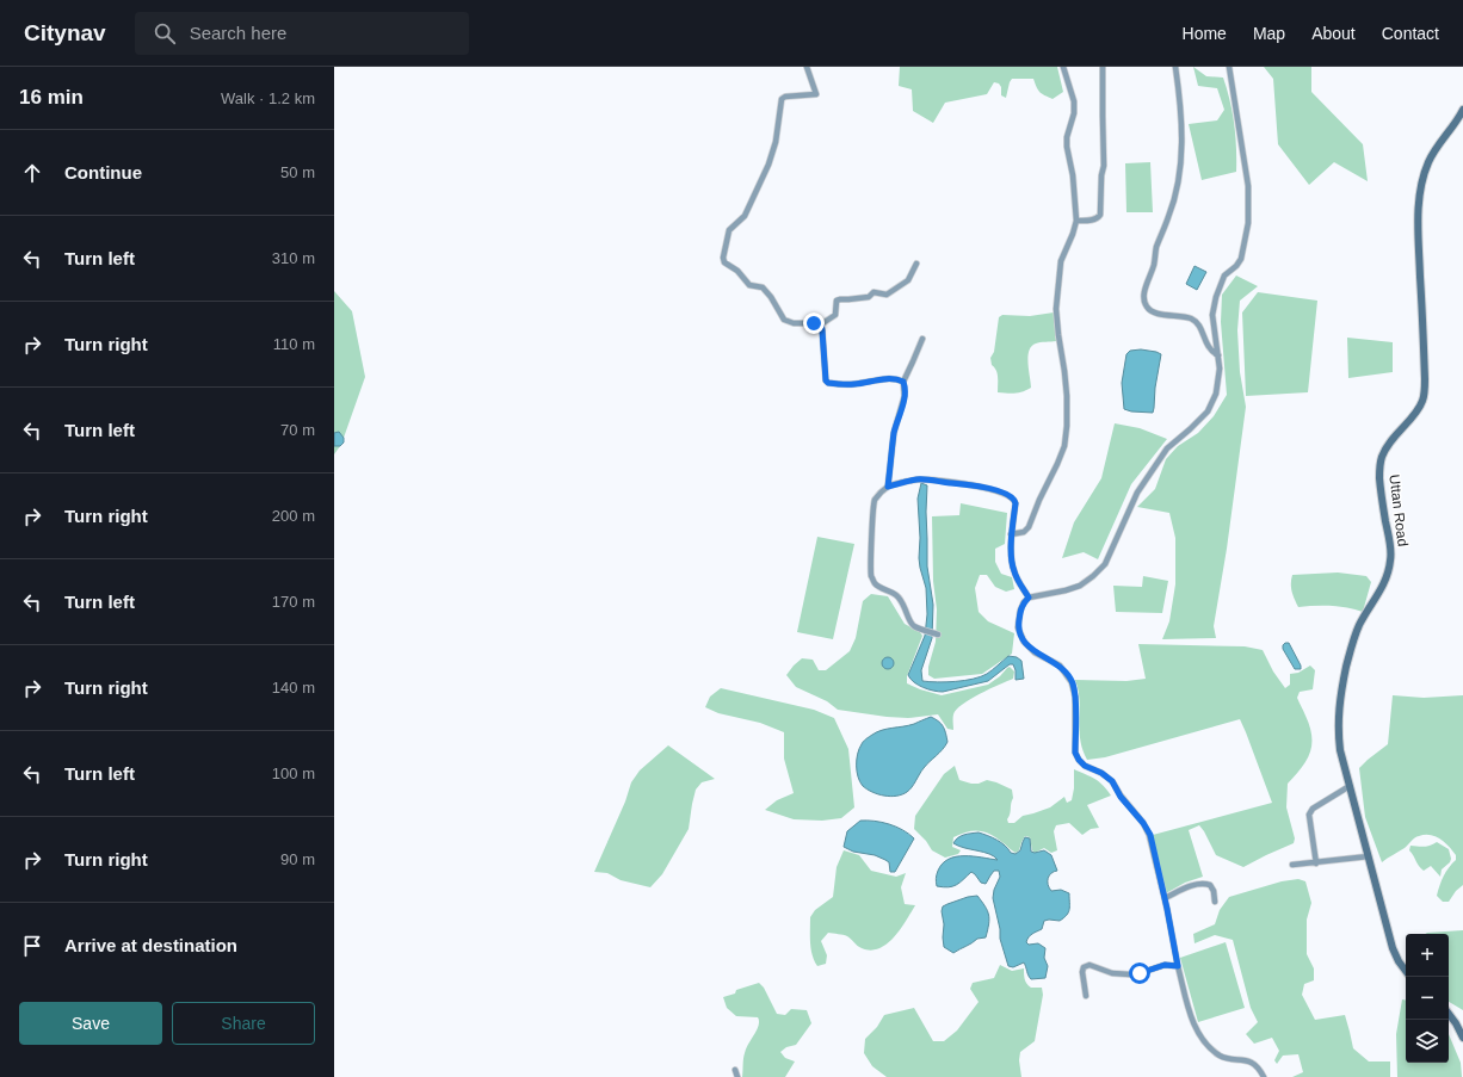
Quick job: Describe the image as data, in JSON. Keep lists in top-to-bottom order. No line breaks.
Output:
{"streets":{"main road":["Uttan Road"]},"page":{"header":"Citynav","search":"Search here","nav":["Home","Map","About","Contact"],"heading":["16 min","Walk · 1.2 km"],"list":[["Continue","50 m"],["Turn left","310 m"],["Turn right","110 m"],["Turn left","70 m"],["Turn right","200 m"],["Turn left","170 m"],["Turn right","140 m"],["Turn left","100 m"],["Turn right","90 m"],"Arrive at destination"],"map_buttons":["+","−"],"buttons":["Save","Share"]}}
